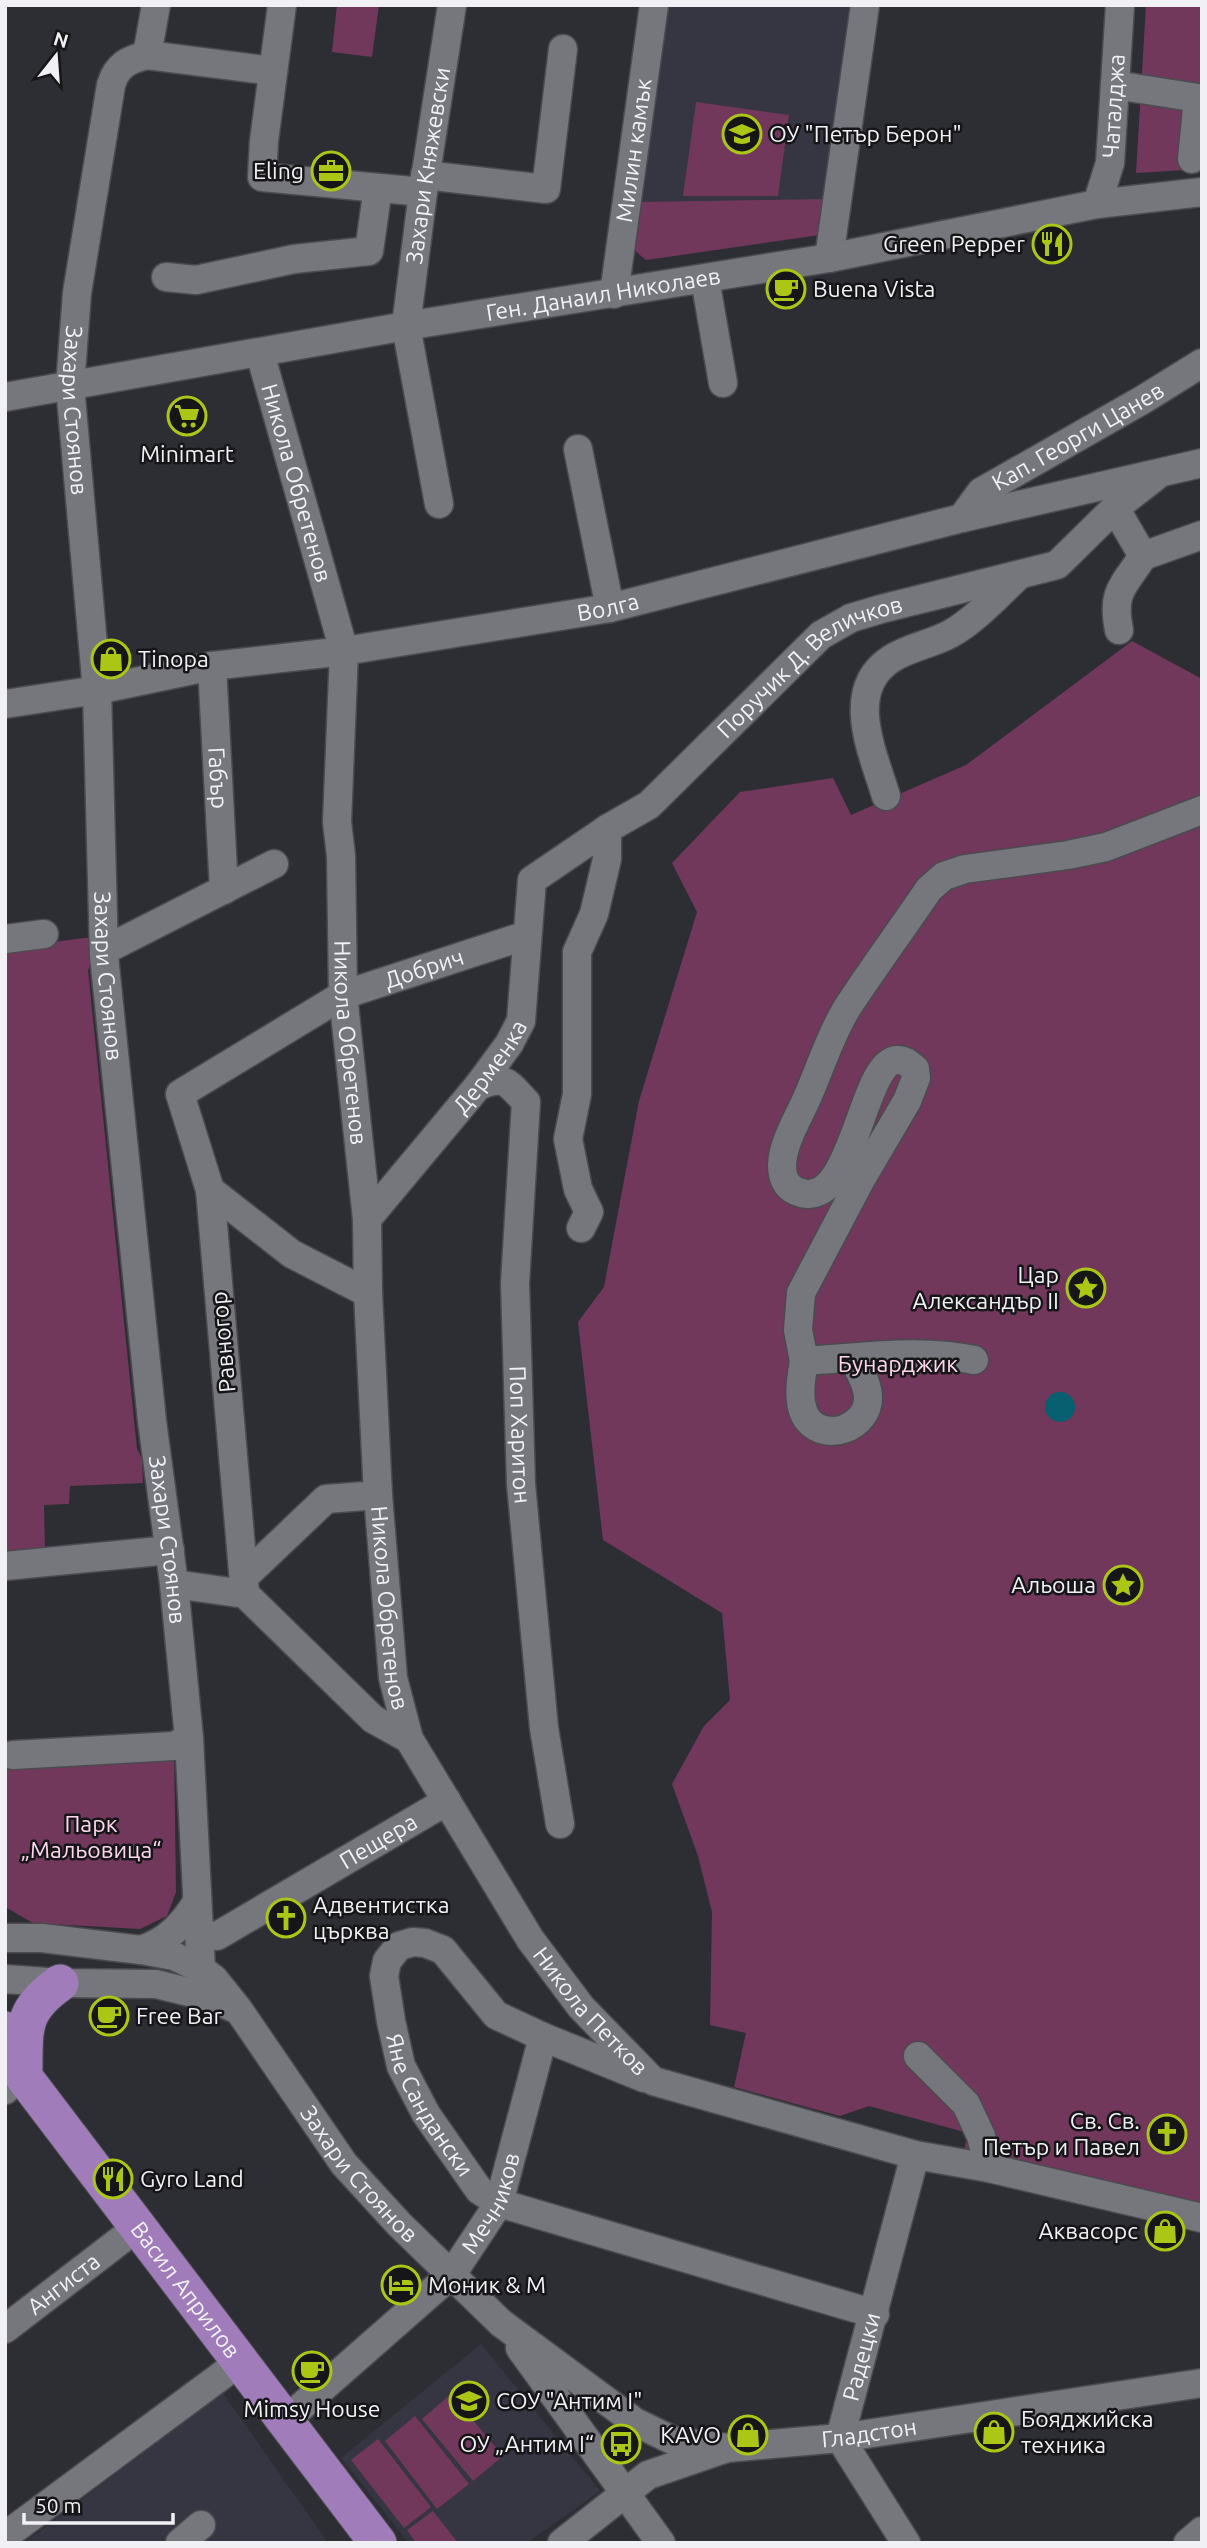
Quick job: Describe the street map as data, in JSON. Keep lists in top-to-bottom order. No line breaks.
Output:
{"streets":{"main road":["Васил Априлов"],"street":["Чаталджа","Милин камък","Захари Княжевски","Ген. Данаил Николаев","Захари Стоянов","Кап. Георги Цанев","Никола Обретенов","Волга","Поручик Д. Величков","Габър","Добрич","Дерменка","Равногор","Поп Харитон","Пещера","Никола Петков","Яне Сандански","Мечников","Ангиста","Радецки","Гладстон"]},"crossings":[["Чаталджа","Ген. Данаил Николаев"],["Милин камък","Ген. Данаил Николаев"],["Захари Княжевски","Ген. Данаил Николаев"],["Ген. Данаил Николаев","Захари Стоянов"],["Ген. Данаил Николаев","Никола Обретенов"],["Захари Стоянов","Волга"],["Захари Стоянов","Пещера"],["Захари Стоянов","Мечников"],["Захари Стоянов","Гладстон"],["Кап. Георги Цанев","Волга"],["Никола Обретенов","Волга"],["Никола Обретенов","Добрич"],["Никола Обретенов","Дерменка"],["Никола Обретенов","Никола Петков"],["Волга","Поручик Д. Величков"],["Волга","Габър"],["Поручик Д. Величков","Дерменка"],["Добрич","Дерменка"],["Добрич","Равногор"],["Дерменка","Поп Харитон"],["Равногор","Никола Петков"],["Пещера","Никола Петков"],["Никола Петков","Яне Сандански"],["Никола Петков","Радецки"],["Яне Сандански","Мечников"],["Яне Сандански","Радецки"],["Мечников","Васил Априлов"],["Ангиста","Васил Априлов"],["Радецки","Гладстон"]],"parks":["Бунарджик","Парк „Мальовица“"],"places":{"school or university":["ОУ \"Петър Берон\"","СОУ \"Антим I\""],"office":["Eling"],"restaurant":["Green Pepper","Gyro Land"],"cafe":["Buena Vista","Free Bar","Mimsy House"],"supermarket":["Minimart"],"shop":["Tinopa","Аквасорс","Бояджийска техника","KAVO"],"place":["Цар Александър II","Альоша"],"church":["Адвентистка църква","Св. Св. Петър и Павел"],"hotel":["Моник & М"],"bus stop":["ОУ „Антим I“"]},"scale_bar":"50 m","north":"top"}
